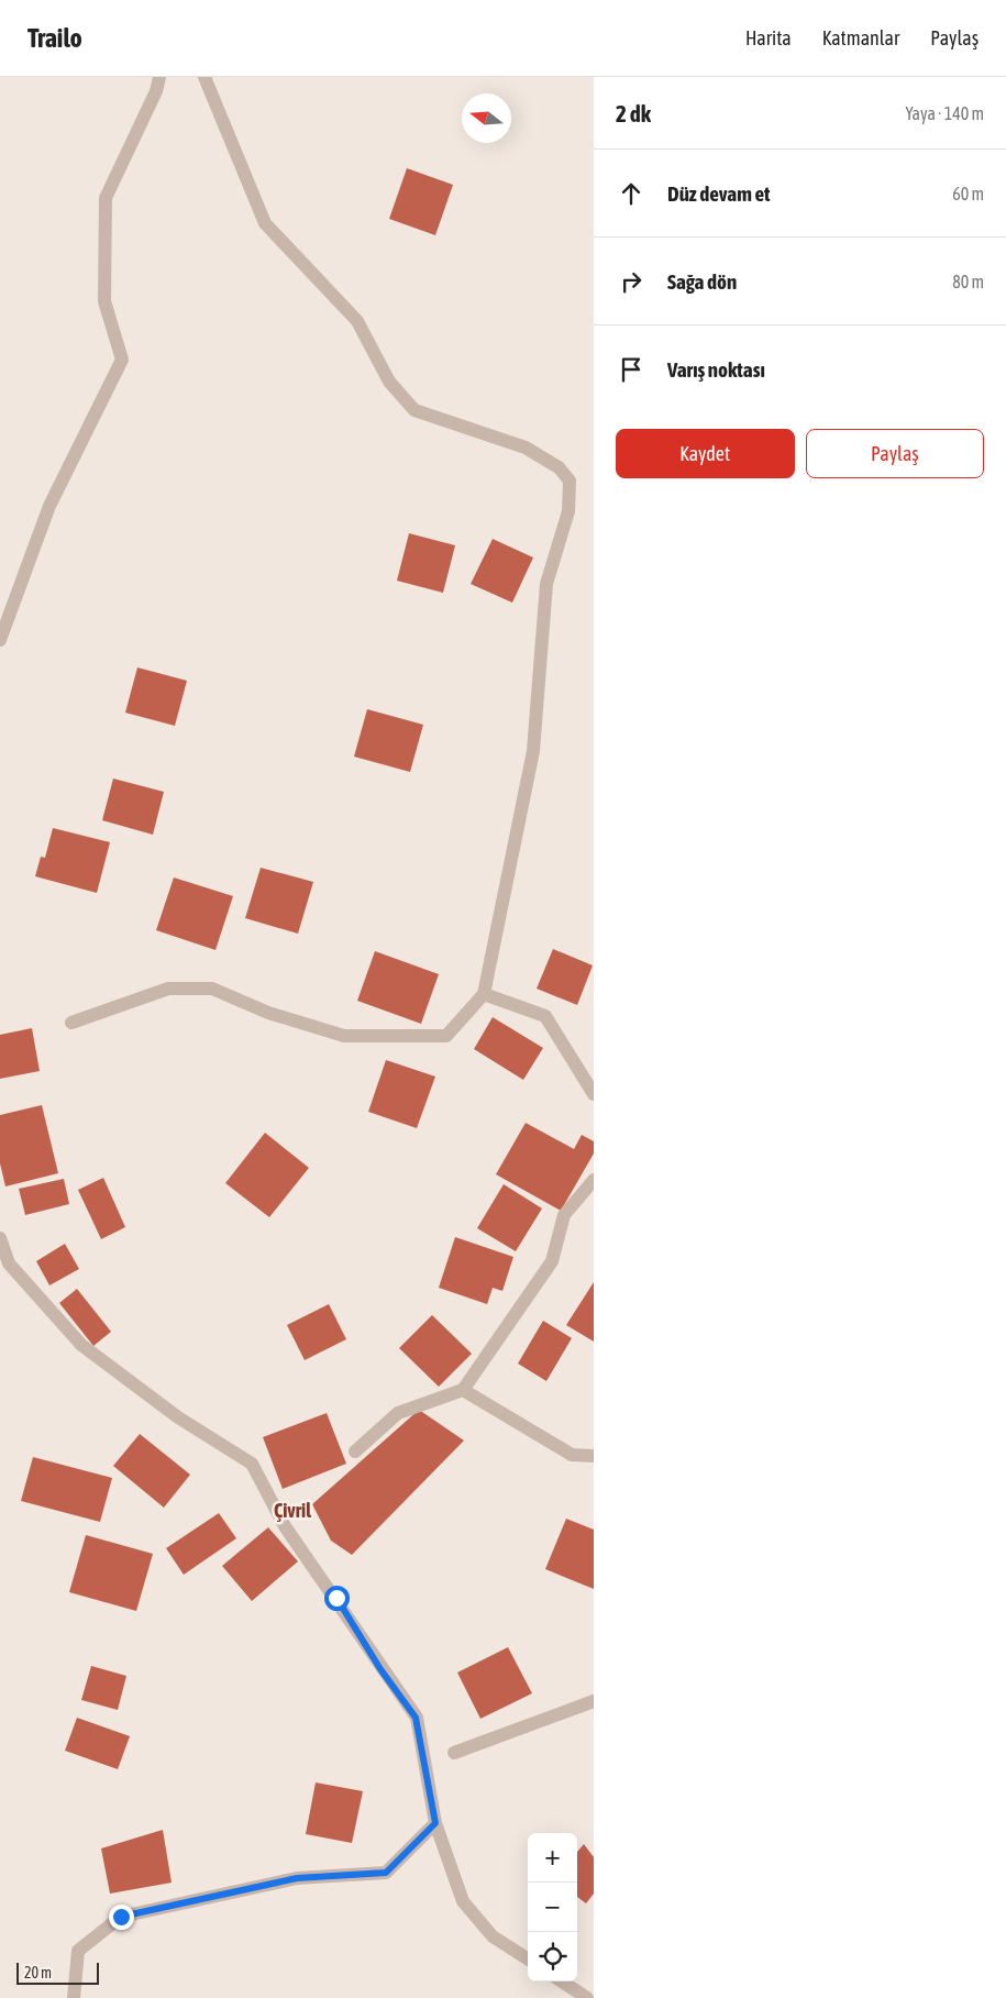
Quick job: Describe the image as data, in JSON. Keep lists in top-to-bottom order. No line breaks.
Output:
{"districts":["Çivril"],"scale_bar":"20 m","north":"left","page":{"header":"Trailo","nav":["Harita","Katmanlar","Paylaş"],"heading":["2 dk","Yaya · 140 m"],"list":[["Düz devam et","60 m"],["Sağa dön","80 m"],"Varış noktası"],"buttons":["Kaydet","Paylaş"],"map_buttons":["+","−"],"scale":"20 m"}}
